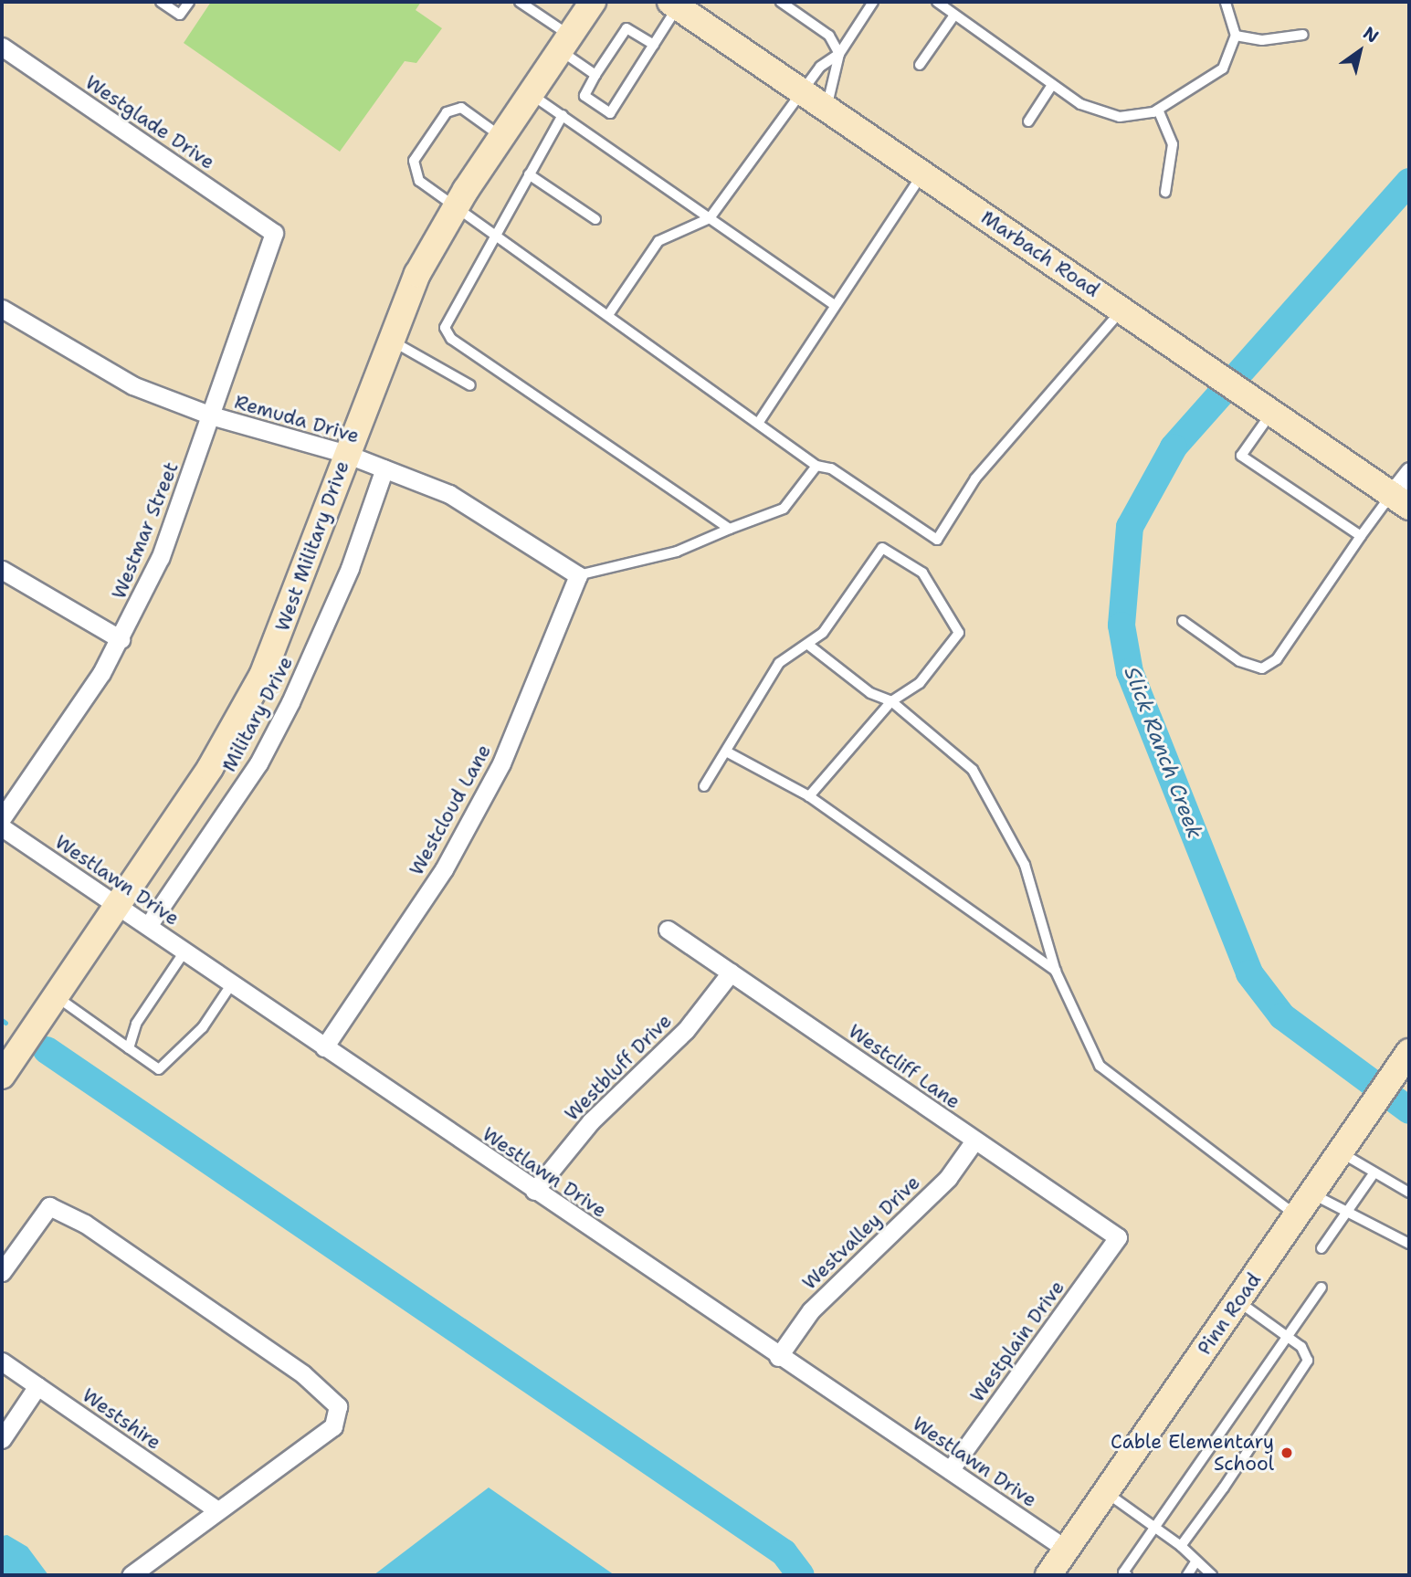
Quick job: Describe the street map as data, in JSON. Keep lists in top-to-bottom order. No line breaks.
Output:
{"streets":{"street":["Westglade Drive","Marbach Road","Remuda Drive","Westmar Street","West Military Drive","Military Drive","Westcloud Lane","Westlawn Drive","Westcliff Lane","Westbluff Drive","Westvalley Drive","Pinn Road","Westplain Drive","Westshire"]},"crossings":[["Westglade Drive","Westmar Street"],["Remuda Drive","Westmar Street"],["Remuda Drive","West Military Drive"],["Remuda Drive","Military Drive"],["Remuda Drive","Westcloud Lane"],["West Military Drive","Westlawn Drive"],["Military Drive","Westlawn Drive"],["Westcloud Lane","Westlawn Drive"],["Westlawn Drive","Westbluff Drive"],["Westlawn Drive","Westvalley Drive"],["Westlawn Drive","Pinn Road"],["Westlawn Drive","Westplain Drive"],["Westcliff Lane","Westbluff Drive"],["Westcliff Lane","Westvalley Drive"],["Westcliff Lane","Westplain Drive"]],"water":["Slick Ranch Creek"],"places":["Cable Elementary School"],"north":"top right"}
